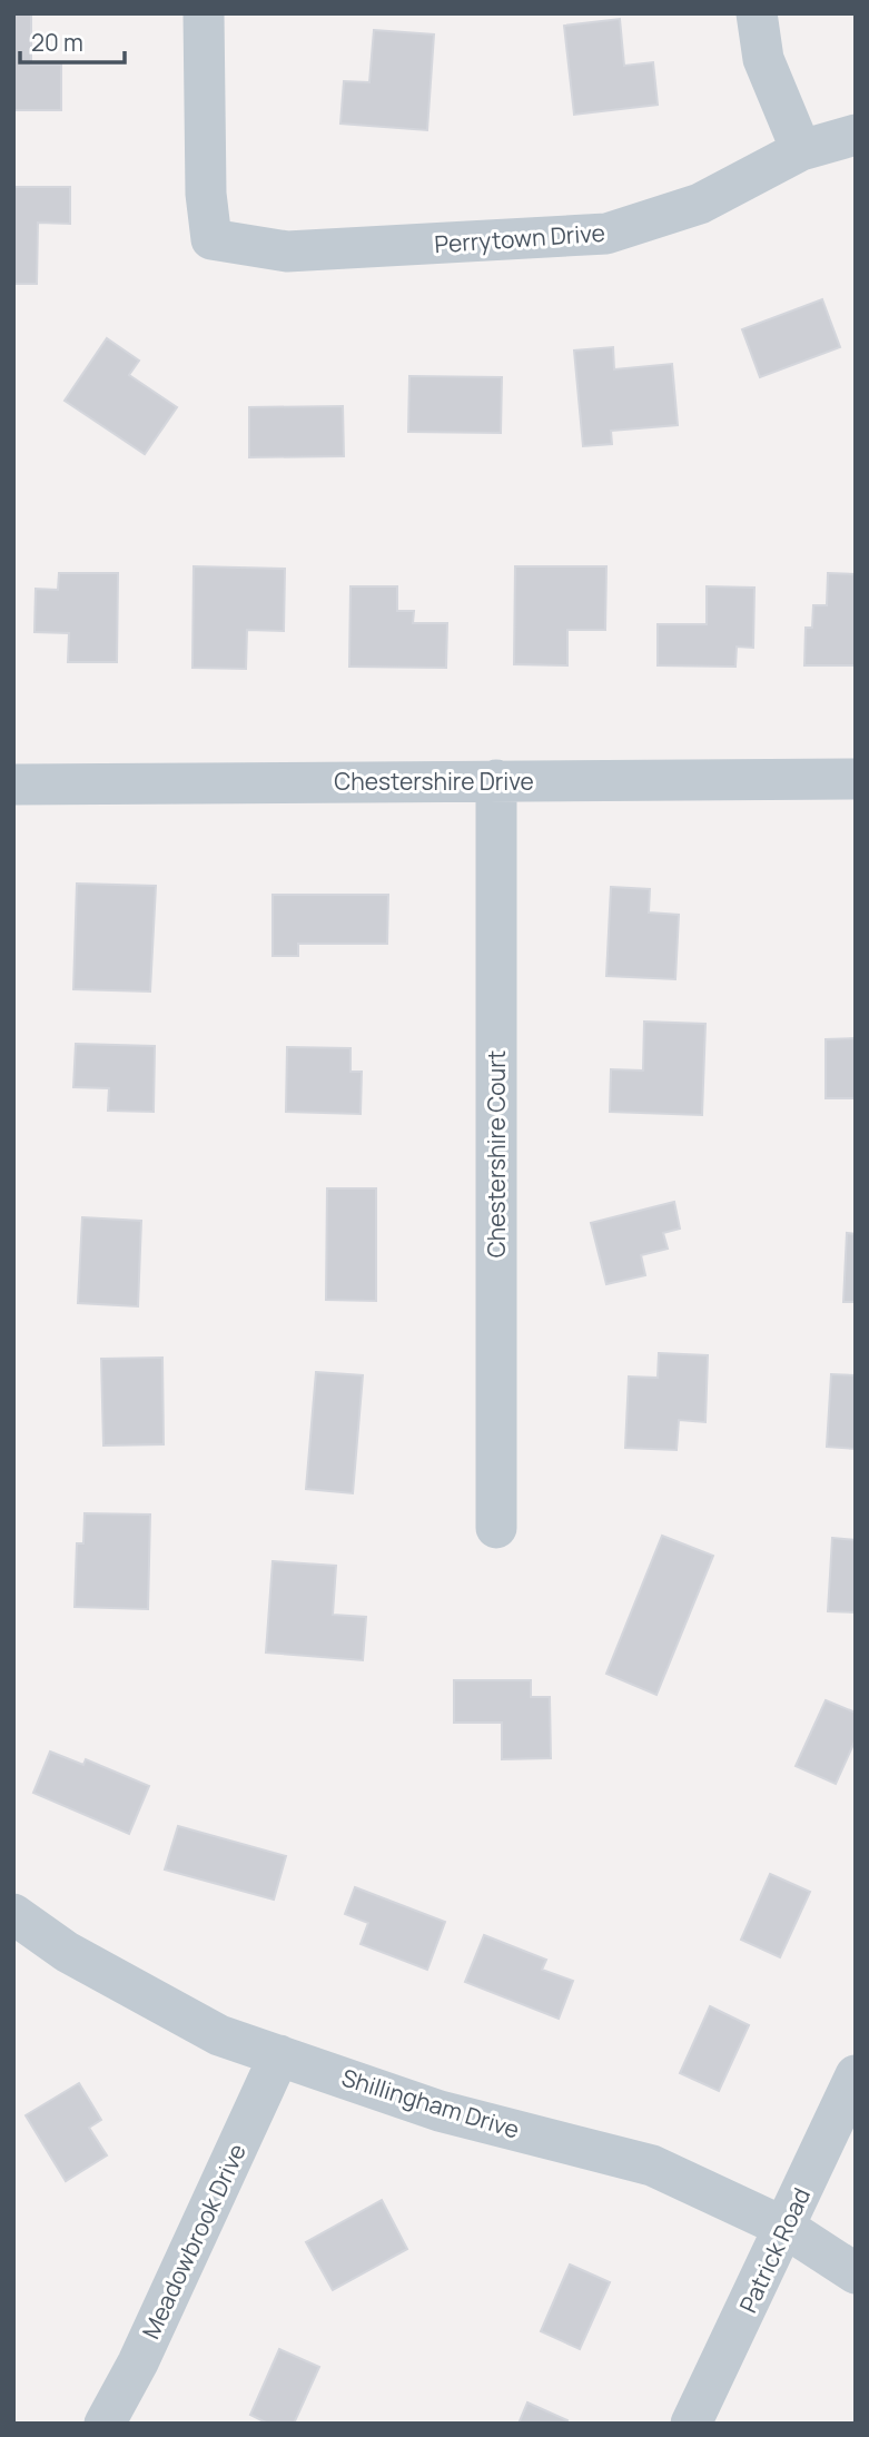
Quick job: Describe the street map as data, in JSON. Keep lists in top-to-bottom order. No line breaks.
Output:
{"streets":{"street":["Perrytown Drive","Chestershire Drive","Chestershire Court","Shillingham Drive","Meadowbrook Drive","Patrick Road"]},"crossings":[["Chestershire Drive","Chestershire Court"],["Shillingham Drive","Meadowbrook Drive"],["Shillingham Drive","Patrick Road"]],"scale_bar":"20 m"}
